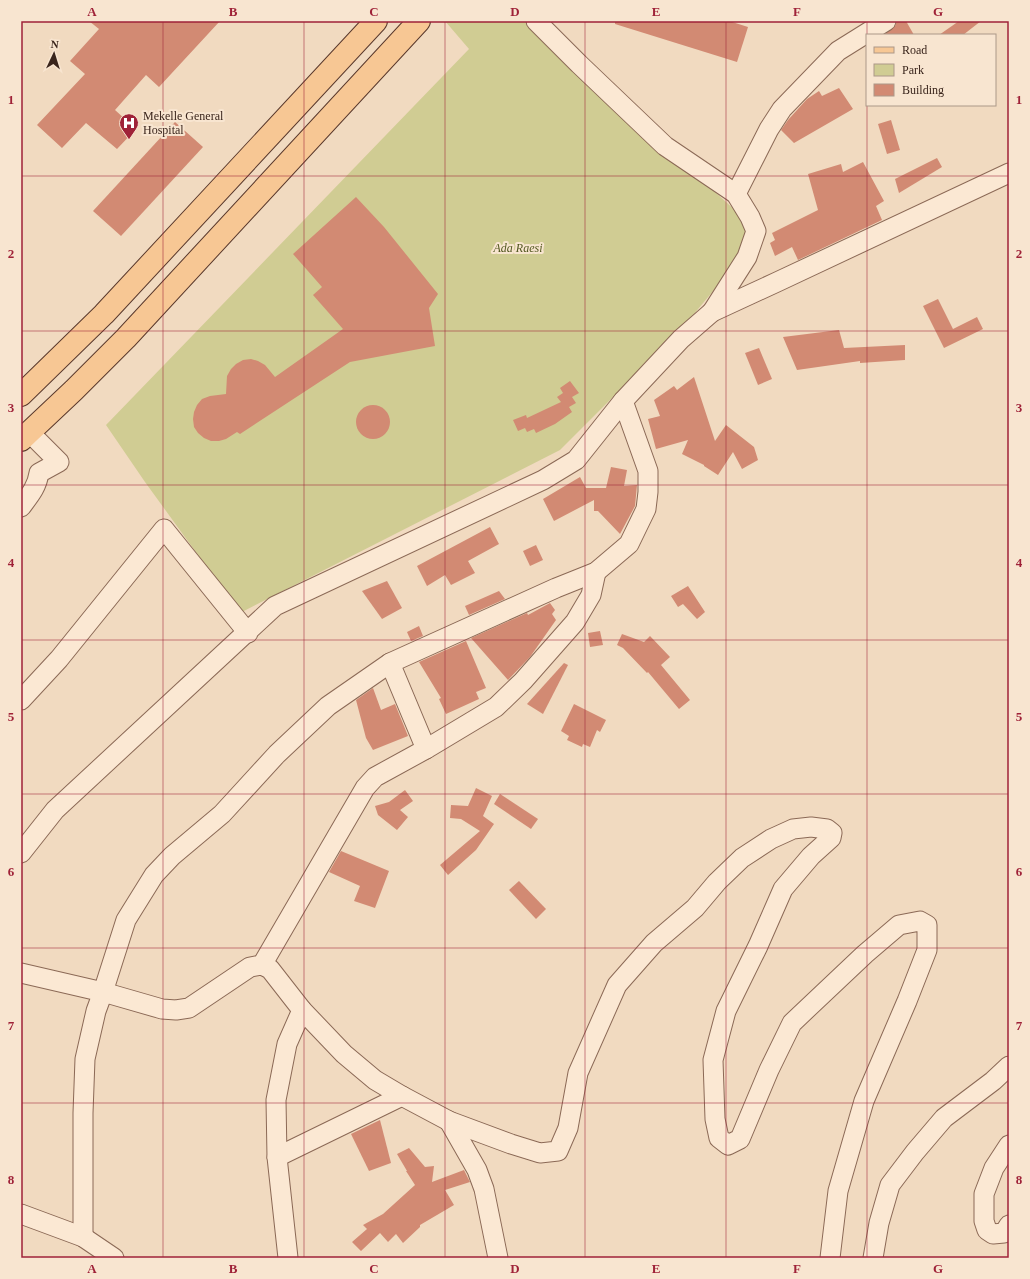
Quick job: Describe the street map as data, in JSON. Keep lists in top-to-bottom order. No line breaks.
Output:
{"parks":["Ada Raesi"],"places":{"hospital":["Mekelle General Hospital"]},"legend":["Road","Park","Building"],"north":"top","grid":{"columns":["A","B","C","D","E","F","G"],"rows":["1","2","3","4","5","6","7","8"]}}
